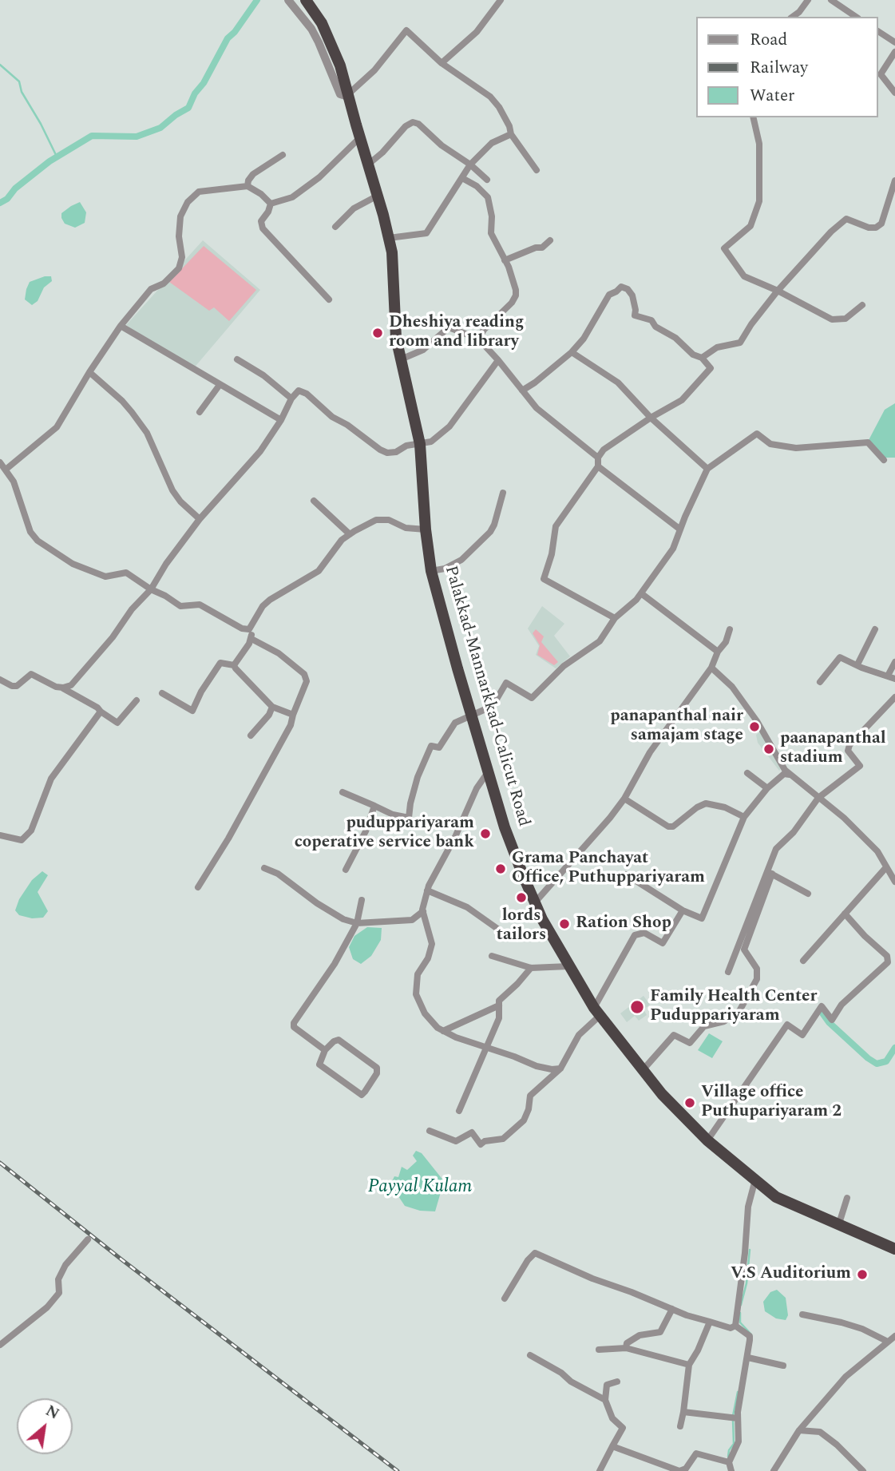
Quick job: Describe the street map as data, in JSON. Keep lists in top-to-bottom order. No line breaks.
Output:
{"streets":{"highway":["Palakkad-Mannarkkad-Calicut Road"]},"water":["Payyal Kulam"],"places":["Dheshiya reading room and library","panapanthal nair samajam stage","paanapanthal stadium","puduppariyaram coperative service bank","Grama Panchayat Office, Puthuppariyaram","lords tailors","Ration Shop","Family Health Center Puduppariyaram","Village office Puthupariyaram 2","V.S Auditorium"],"legend":["Road","Railway","Water"],"north":"top right"}
